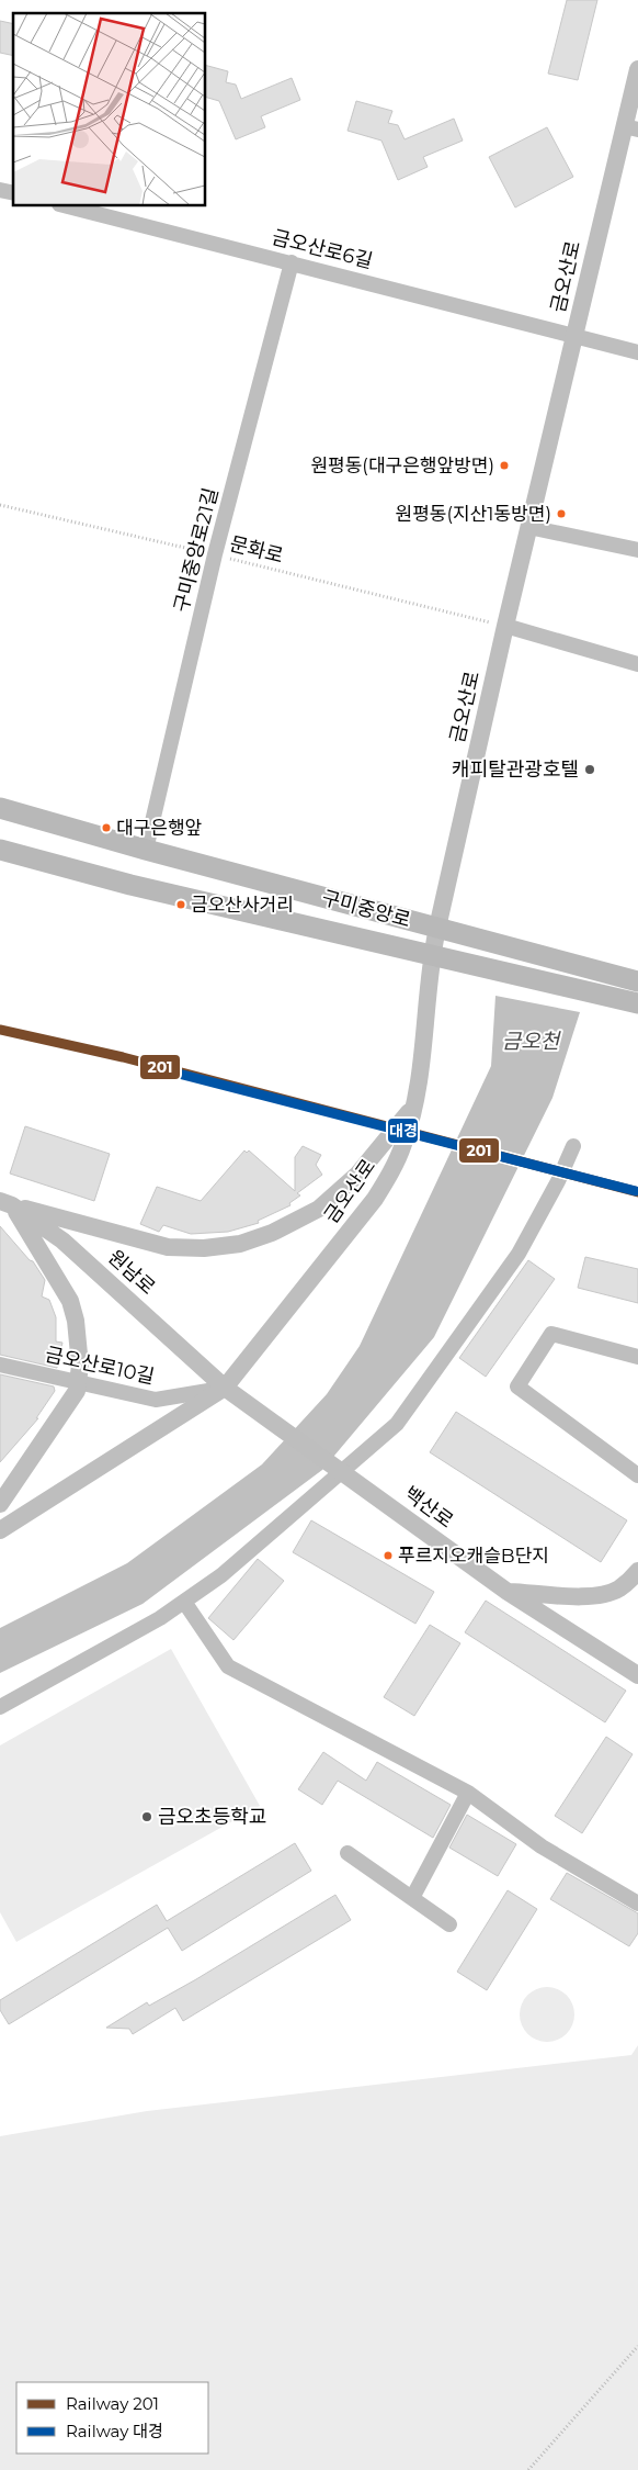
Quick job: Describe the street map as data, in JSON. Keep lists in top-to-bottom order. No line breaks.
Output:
{"streets":{"main road":["구미중앙로"],"street":["금오산로6길","금오산로","구미중앙로21길","원남로","금오산로10길","백산로"],"path":["문화로"]},"crossings":[["금오산로6길","금오산로"],["금오산로6길","구미중앙로21길"],["금오산로","문화로"],["금오산로","구미중앙로"],["금오산로","원남로"],["금오산로","금오산로10길"],["금오산로","백산로"],["구미중앙로21길","문화로"],["구미중앙로21길","구미중앙로"],["원남로","금오산로10길"],["원남로","백산로"],["금오산로10길","백산로"]],"water":["금오천"],"places":["원평동(대구은행앞방면)","원평동(지산1동방면)","캐피탈관광호텔","대구은행앞","금오산사거리","푸르지오캐슬B단지","금오초등학교"],"lines":["rail line 201","rail line 대경"],"legend":["Railway 201","Railway 대경"]}
